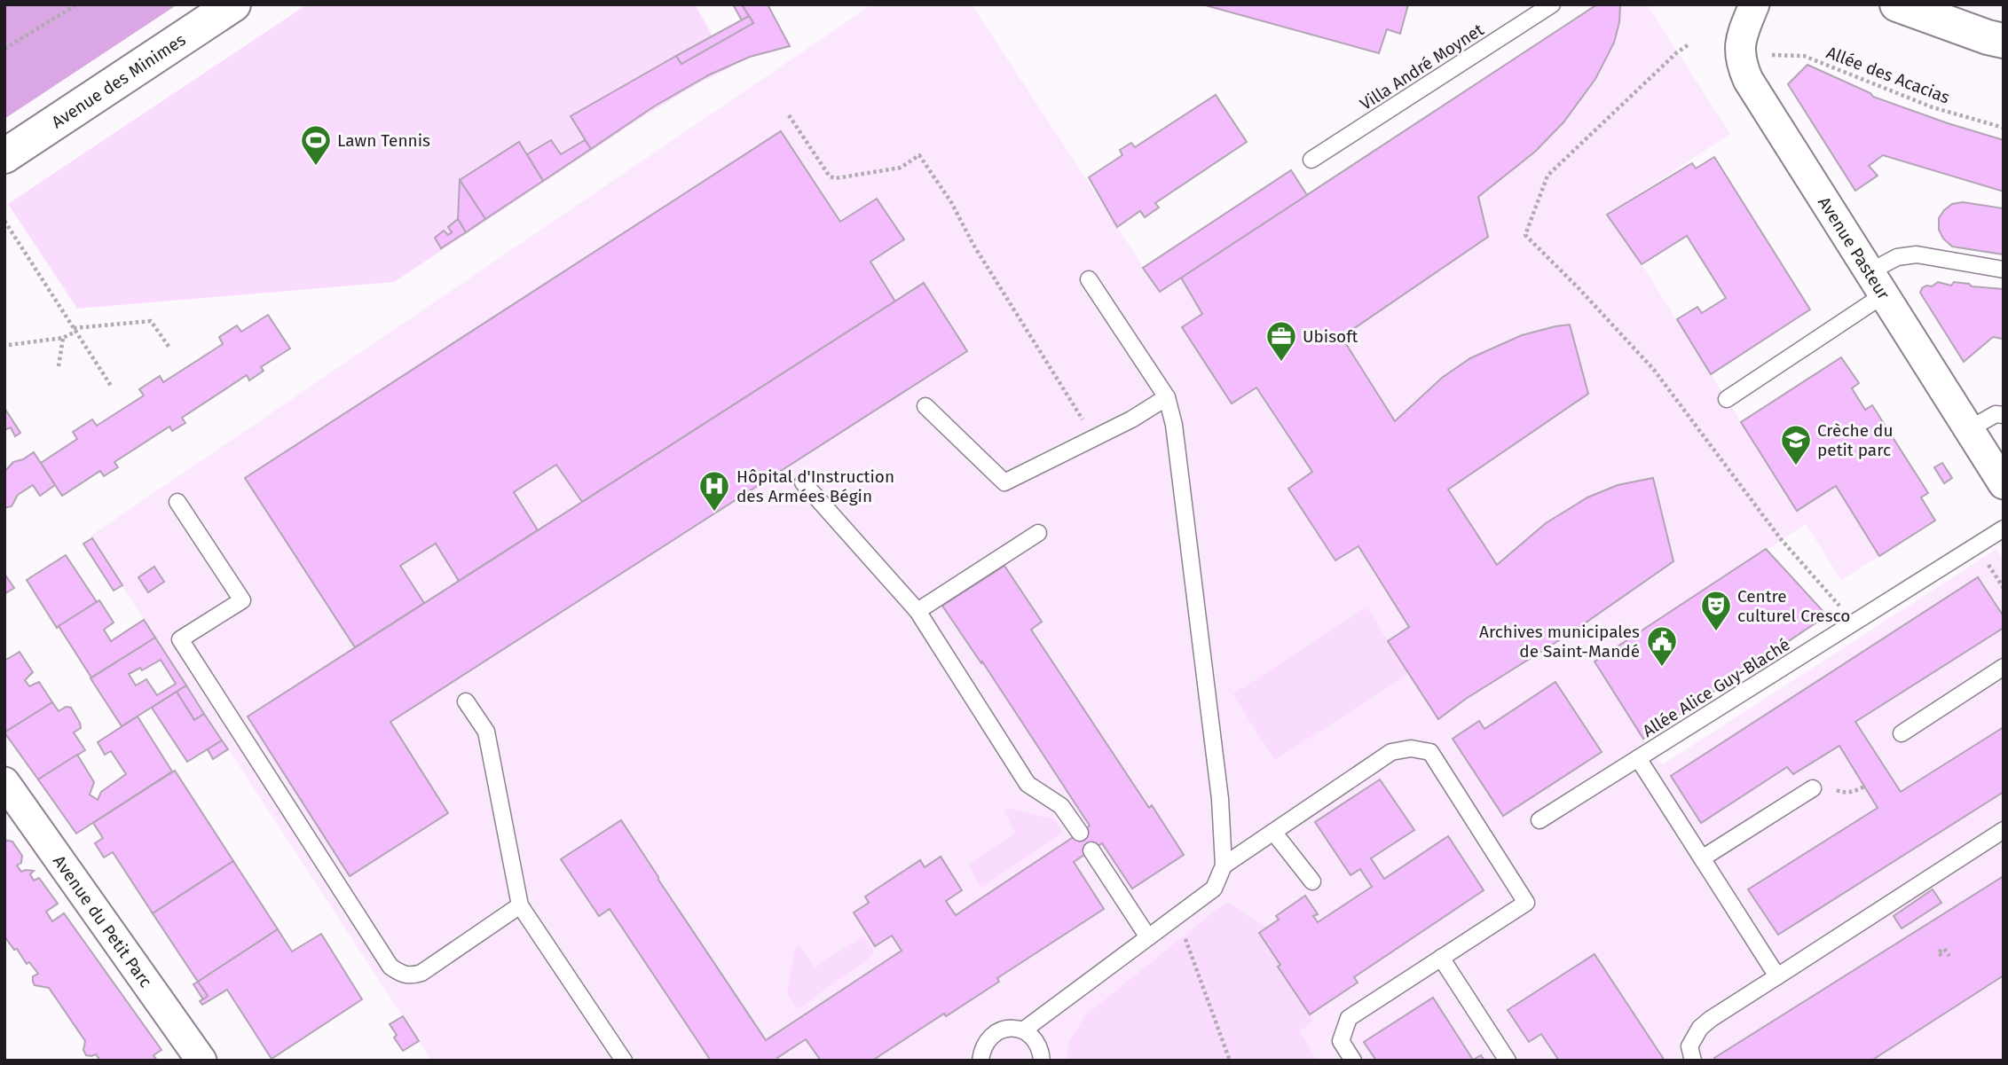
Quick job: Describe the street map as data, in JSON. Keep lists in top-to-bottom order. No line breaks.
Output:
{"streets":{"street":["Avenue des Minimes","Avenue Pasteur","Avenue du Petit Parc"],"lane":["Villa André Moynet","Allée Alice Guy-Blaché"],"path":["Allée des Acacias"]},"places":{"sports":["Lawn Tennis"],"office":["Ubisoft"],"school or university":["Crèche du petit parc"],"hospital":["Hôpital d'Instruction des Armées Bégin"],"theatre":["Centre culturel Cresco"],"public building":["Archives municipales de Saint-Mandé"]}}
